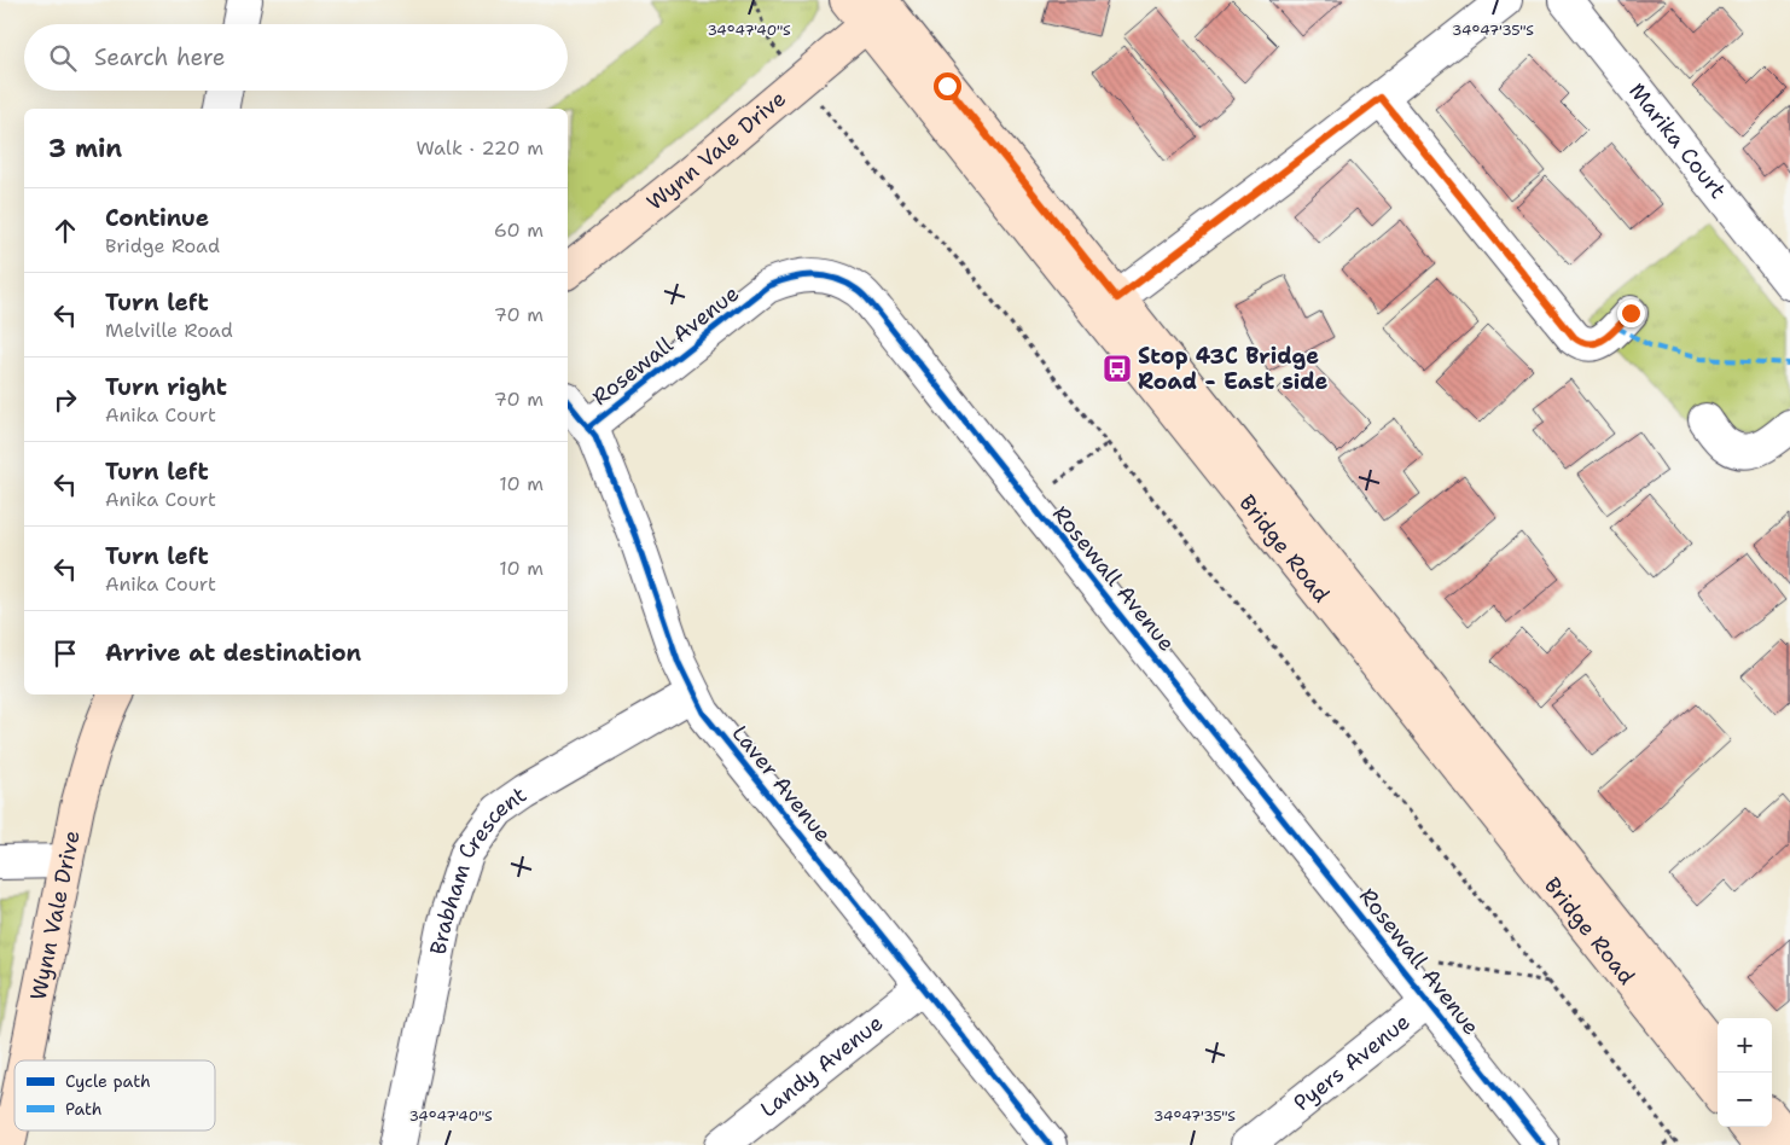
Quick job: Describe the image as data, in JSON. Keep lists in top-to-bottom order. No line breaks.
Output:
{"streets":{"main road":["Wynn Vale Drive","Bridge Road"],"street":["Marika Court","Rosewall Avenue","Laver Avenue","Brabham Crescent","Pyers Avenue","Landy Avenue"]},"crossings":[["Wynn Vale Drive","Bridge Road"],["Rosewall Avenue","Laver Avenue"],["Rosewall Avenue","Pyers Avenue"],["Laver Avenue","Brabham Crescent"],["Laver Avenue","Landy Avenue"]],"places":{"bus stop":["Stop 43C Bridge Road - East side"]},"legend":["Cycle path","Path"],"page":{"search":"Search here","heading":["3 min","Walk · 220 m"],"list":[["Continue","Bridge Road","60 m"],["Turn left","Melville Road","70 m"],["Turn right","Anika Court","70 m"],["Turn left","Anika Court","10 m"],["Turn left","Anika Court","10 m"],"Arrive at destination"],"map_buttons":["+","−"]},"coordinates":["34°47'40\"S","34°47'35\"S"]}
